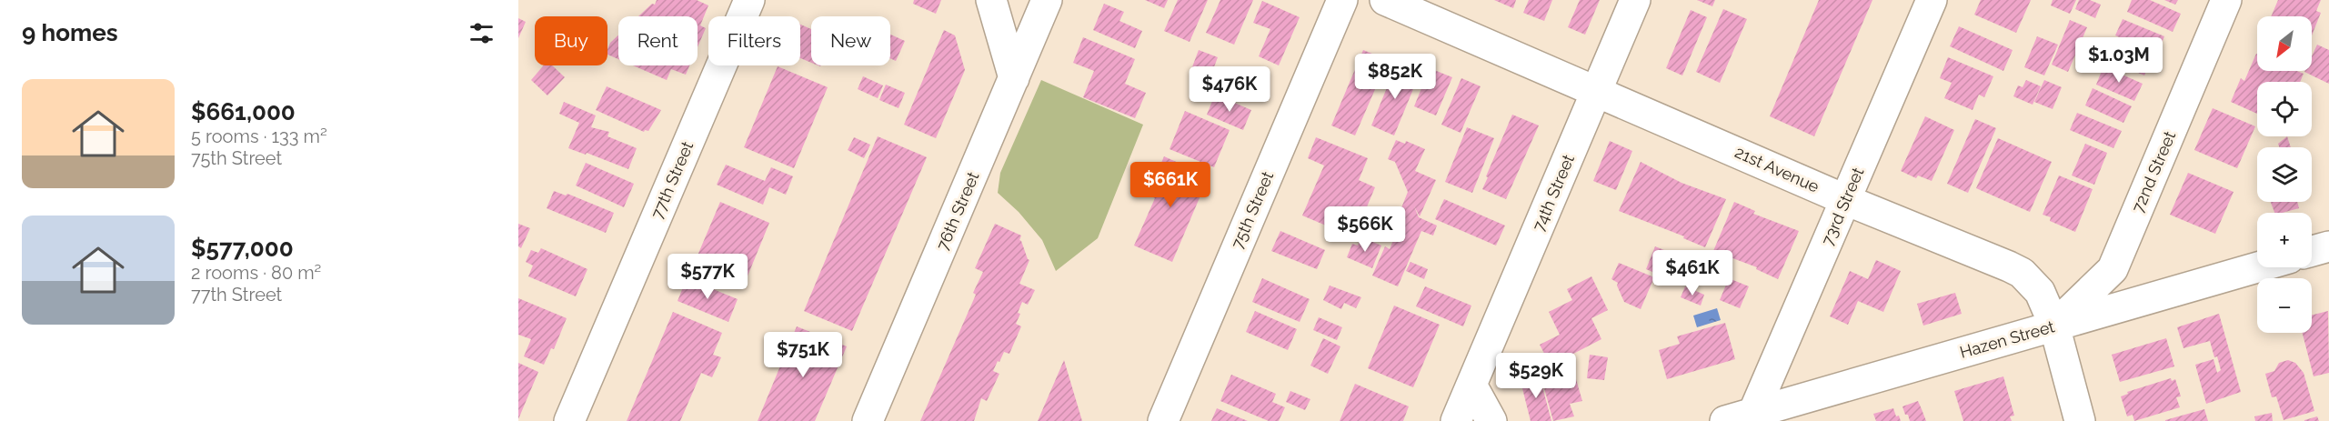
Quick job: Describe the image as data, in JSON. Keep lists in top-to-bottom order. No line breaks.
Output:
{"streets":{"street":["21st Avenue","72nd Street","77th Street","74th Street","73rd Street","75th Street","76th Street","Hazen Street"]},"crossings":[["21st Avenue","72nd Street"],["21st Avenue","74th Street"],["21st Avenue","73rd Street"],["21st Avenue","Hazen Street"],["72nd Street","Hazen Street"],["73rd Street","Hazen Street"]],"north":"bottom left","page":{"heading":"9 homes","map_buttons":["+","−"],"chip":["Buy","Rent","Filters","New"],"price":["$1.03M","$852K","$476K","$661K","$566K","$461K","$577K","$751K","$529K"],"list":[{"name":"$661,000","note":"5 rooms · 133 m² · 75th Street"},{"name":"$577,000","note":"2 rooms · 80 m² · 77th Street"}]}}
